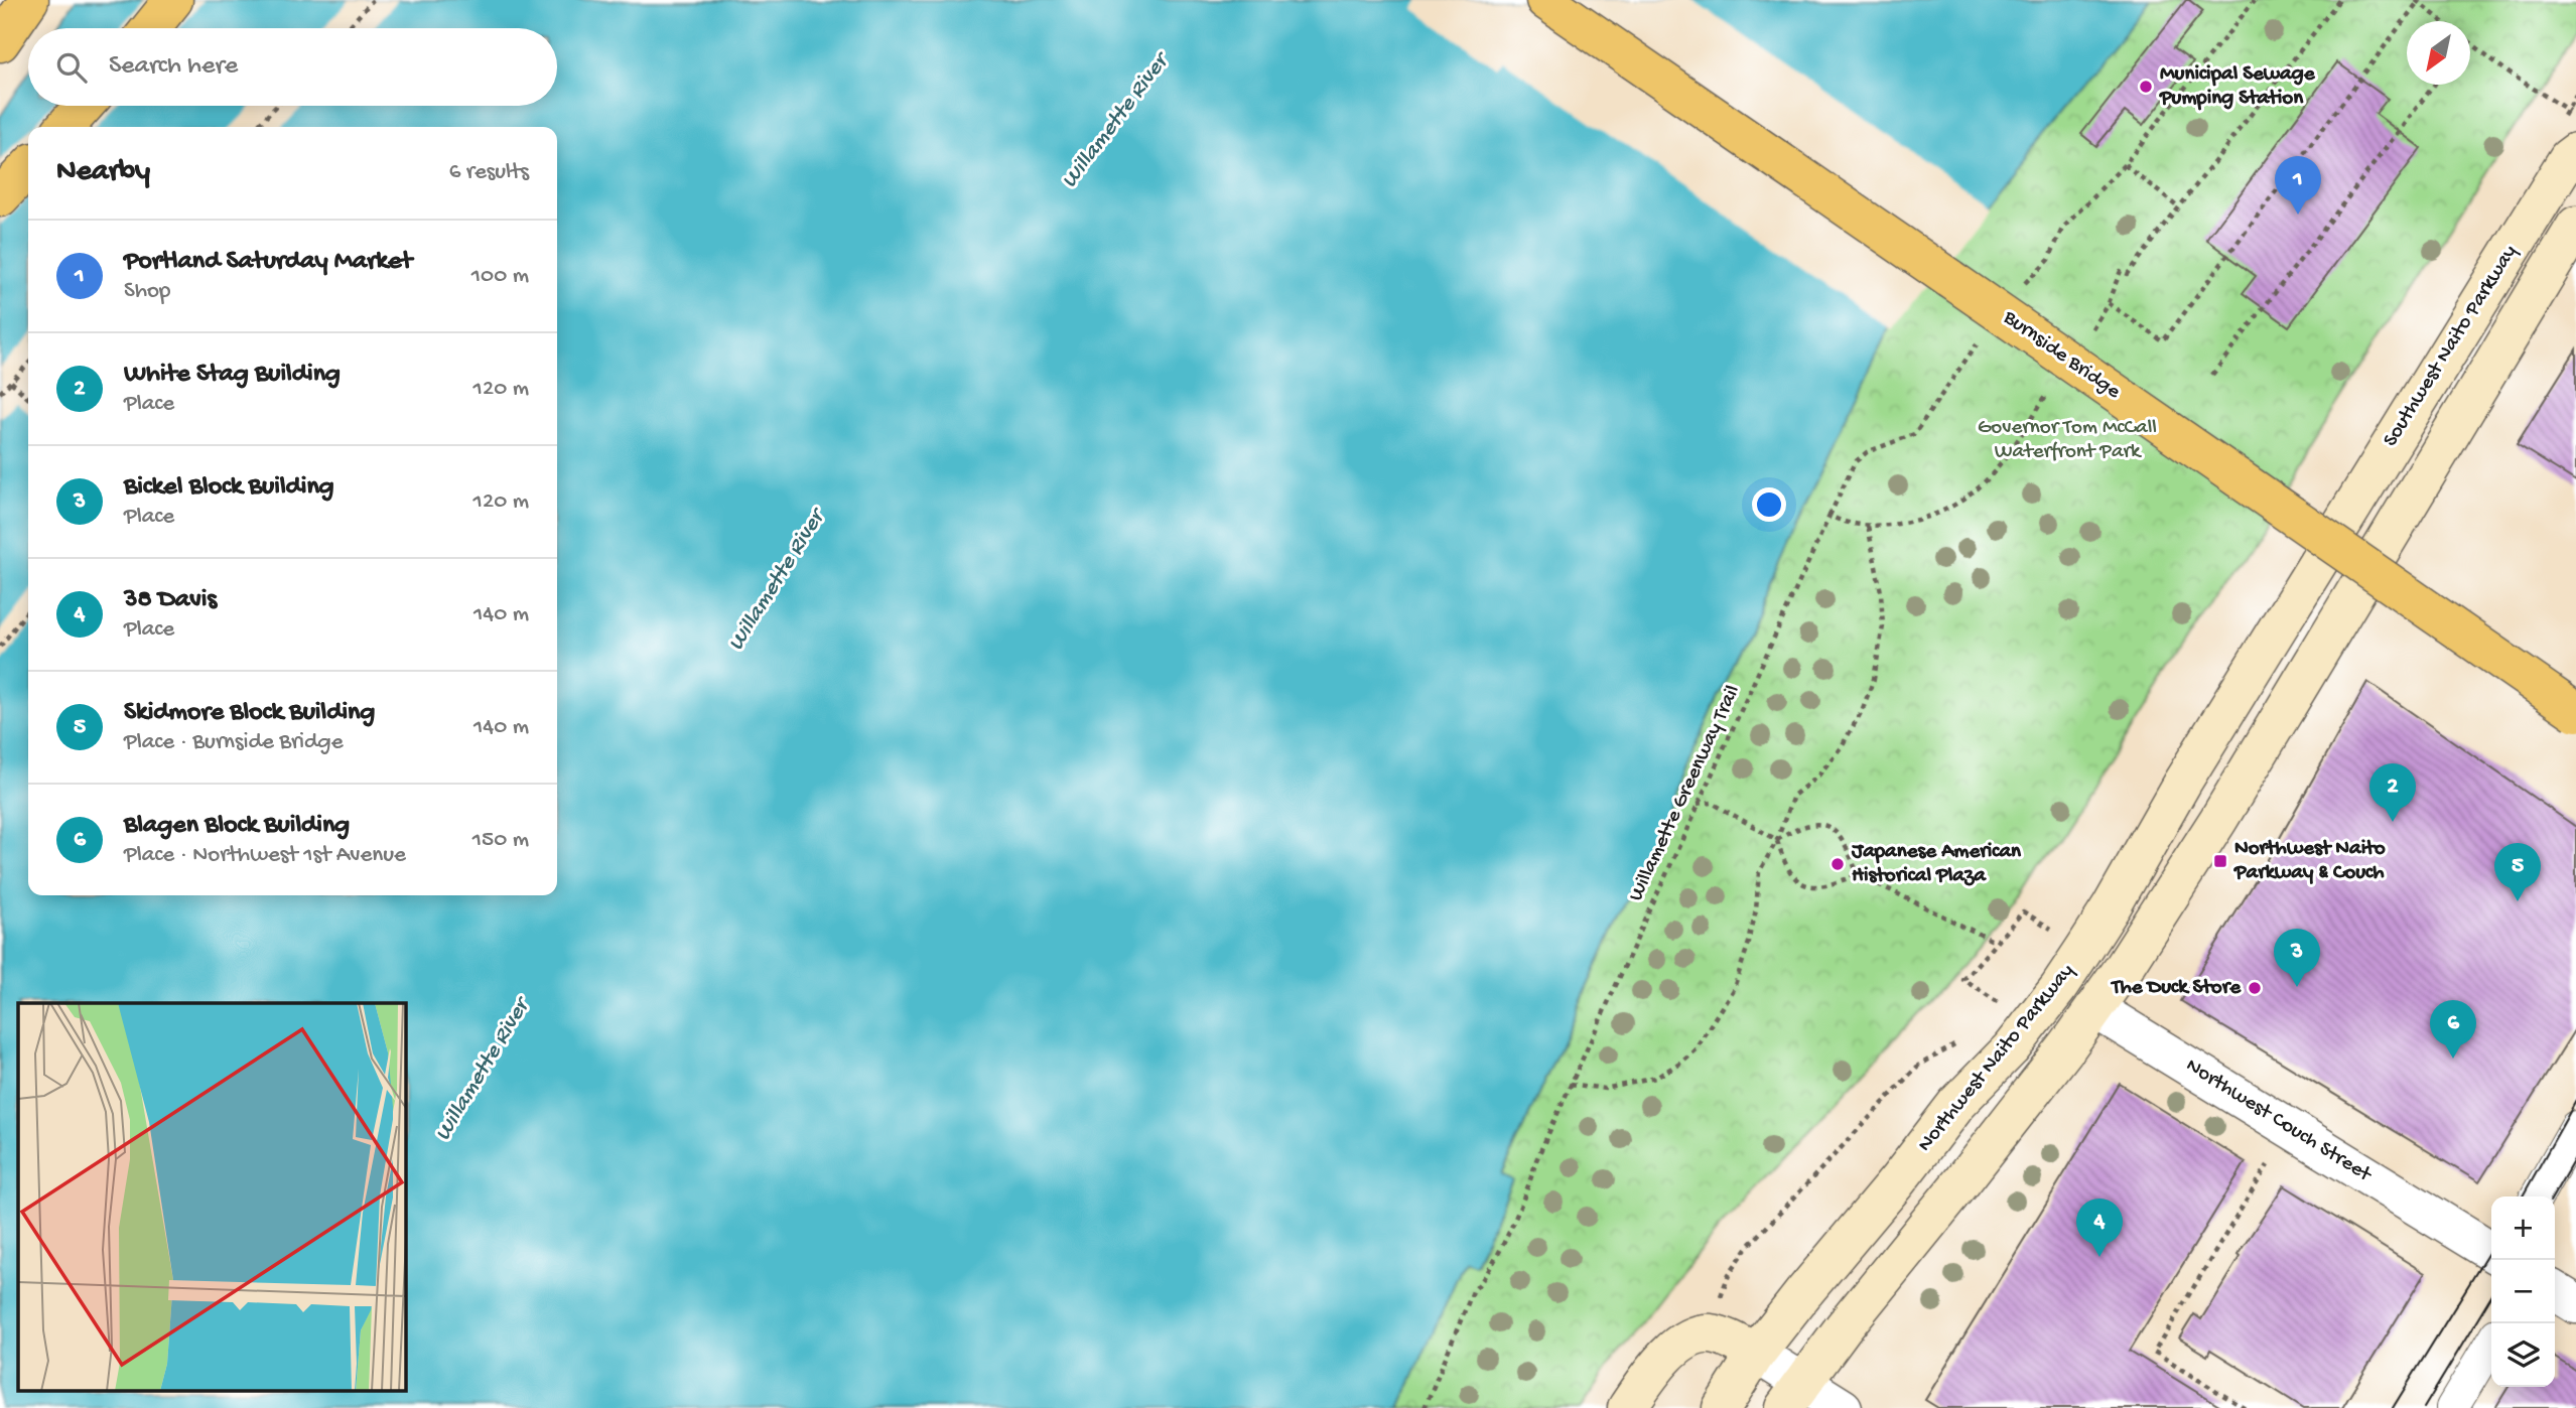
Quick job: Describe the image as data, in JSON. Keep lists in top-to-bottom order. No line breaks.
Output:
{"streets":{"main road":["Southwest Naito Parkway","Burnside Bridge","Northwest Naito Parkway"],"street":["Northwest Couch Street"],"path":["Willamette Greenway Trail"]},"crossings":[["Southwest Naito Parkway","Northwest Naito Parkway"],["Northwest Naito Parkway","Northwest Couch Street"]],"water":["Willamette River"],"parks":["Governor Tom McCall Waterfront Park"],"places":{"other":["Municipal Sewage Pumping Station","Japanese American Historical Plaza","The Duck Store"],"transit":["Northwest Naito Parkway & Couch"]},"north":"bottom left","page":{"search":"Search here","heading":["Nearby","6 results"],"pins":["1","2","5","3","6","4"],"list":[{"mark":"1","name":"Portland Saturday Market","note":"Shop","value":"100 m"},{"mark":"2","name":"White Stag Building","note":"Place","value":"120 m"},{"mark":"3","name":"Bickel Block Building","note":"Place","value":"120 m"},{"mark":"4","name":"38 Davis","note":"Place","value":"140 m"},{"mark":"5","name":"Skidmore Block Building","note":"Place · Burnside Bridge","value":"140 m"},{"mark":"6","name":"Blagen Block Building","note":"Place · Northwest 1st Avenue","value":"150 m"}],"map_buttons":["+","−"]}}
